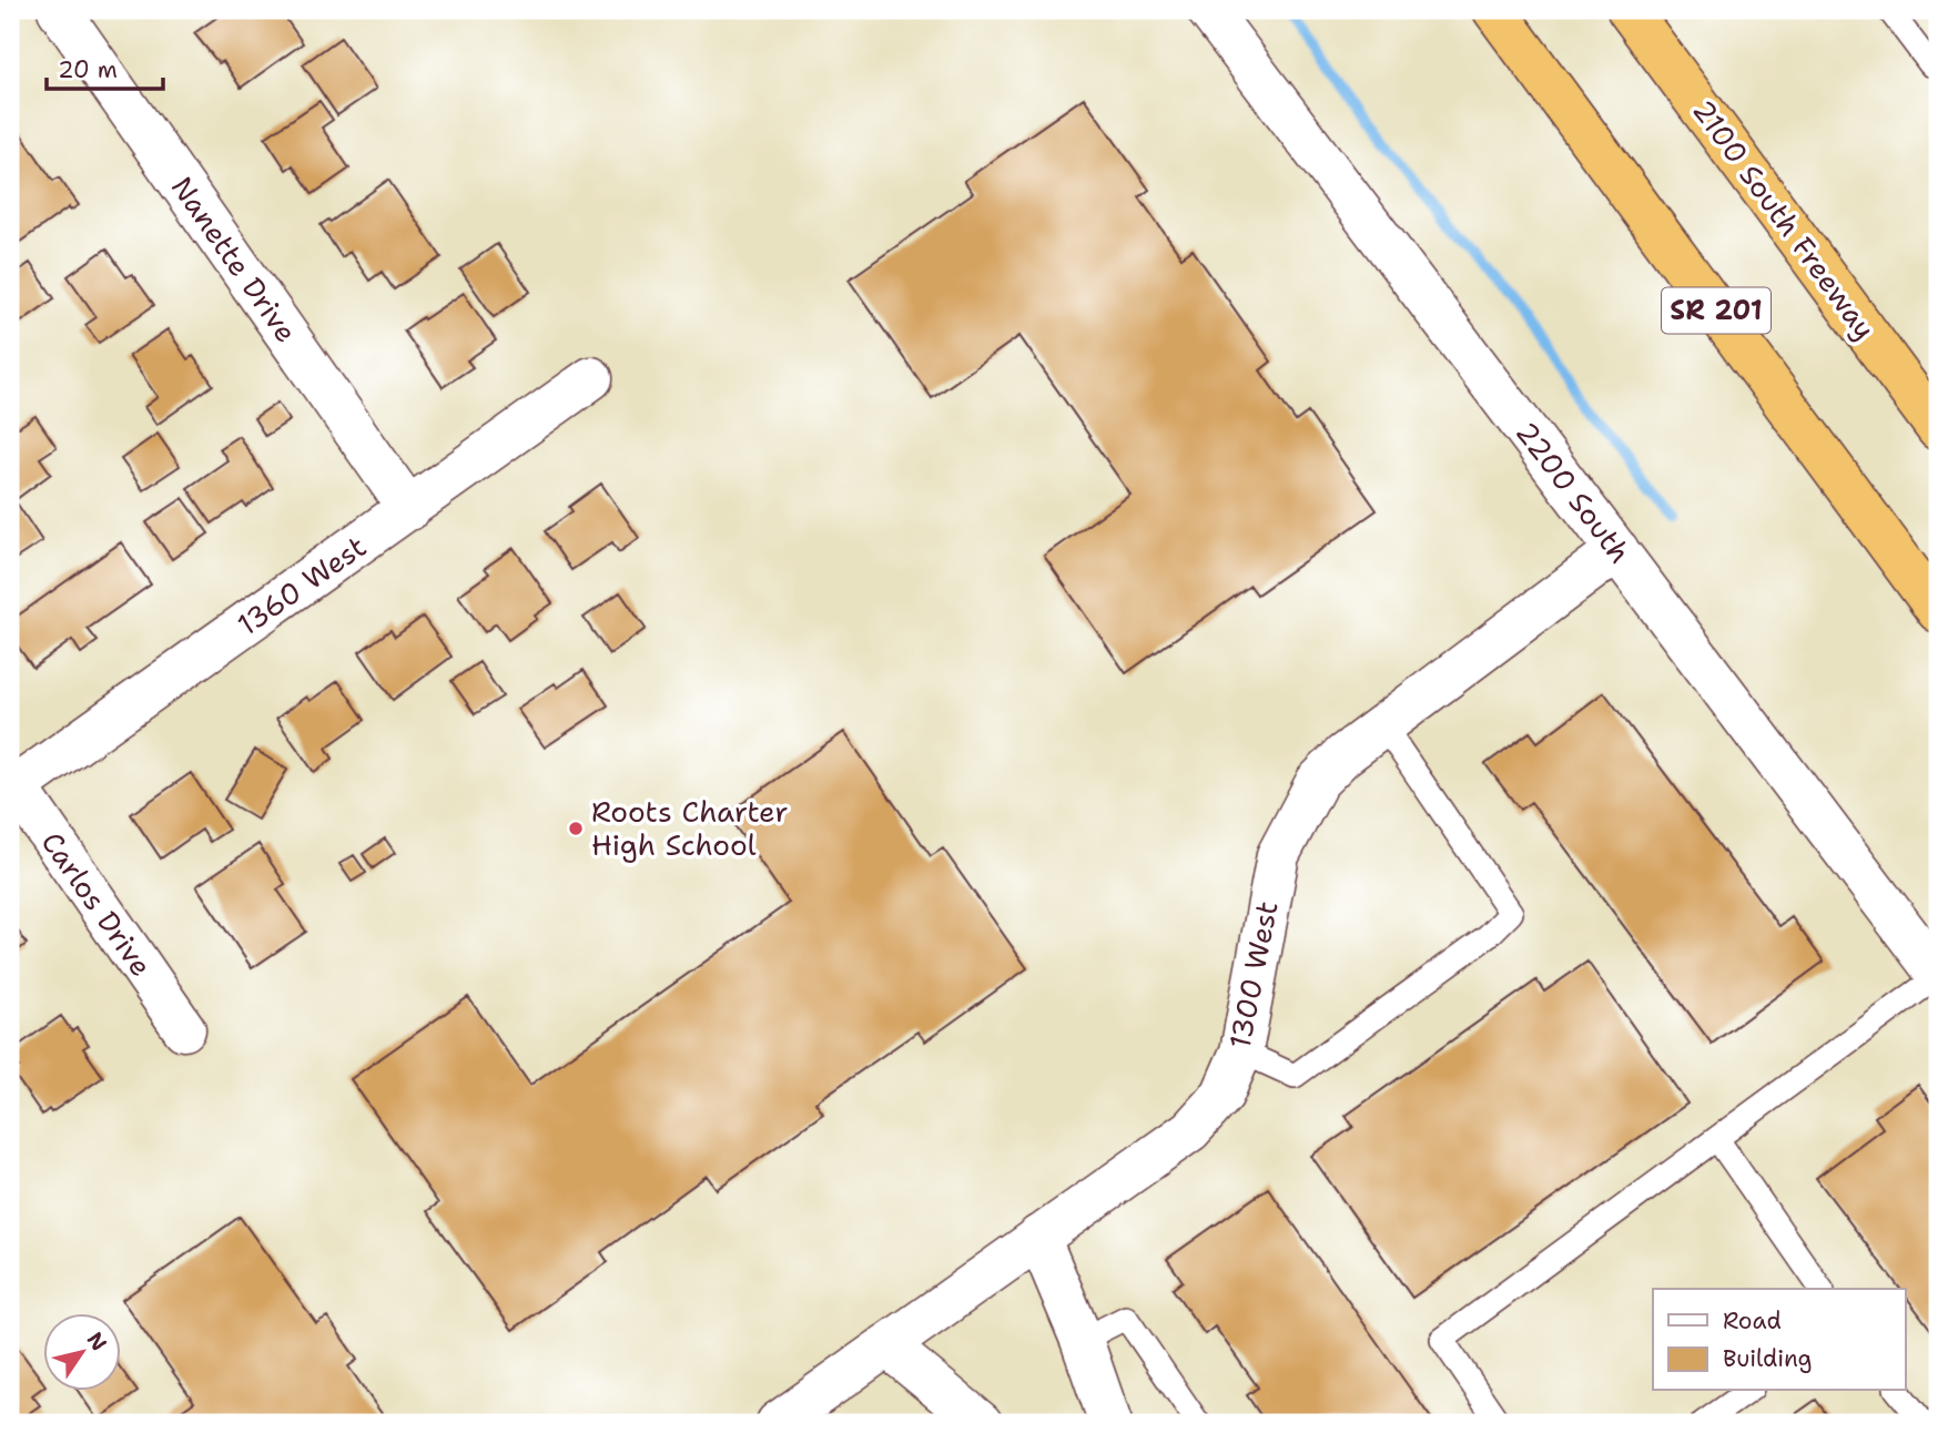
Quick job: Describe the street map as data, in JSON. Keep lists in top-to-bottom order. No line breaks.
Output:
{"streets":{"highway":["2100 South Freeway","SR 201"],"street":["Nanette Drive","2200 South","1360 West","Carlos Drive","1300 West"]},"crossings":[["Nanette Drive","1360 West"],["2200 South","1300 West"],["1360 West","Carlos Drive"]],"places":["Roots Charter High School"],"legend":["Road","Building"],"scale_bar":"20 m","north":"top right"}
